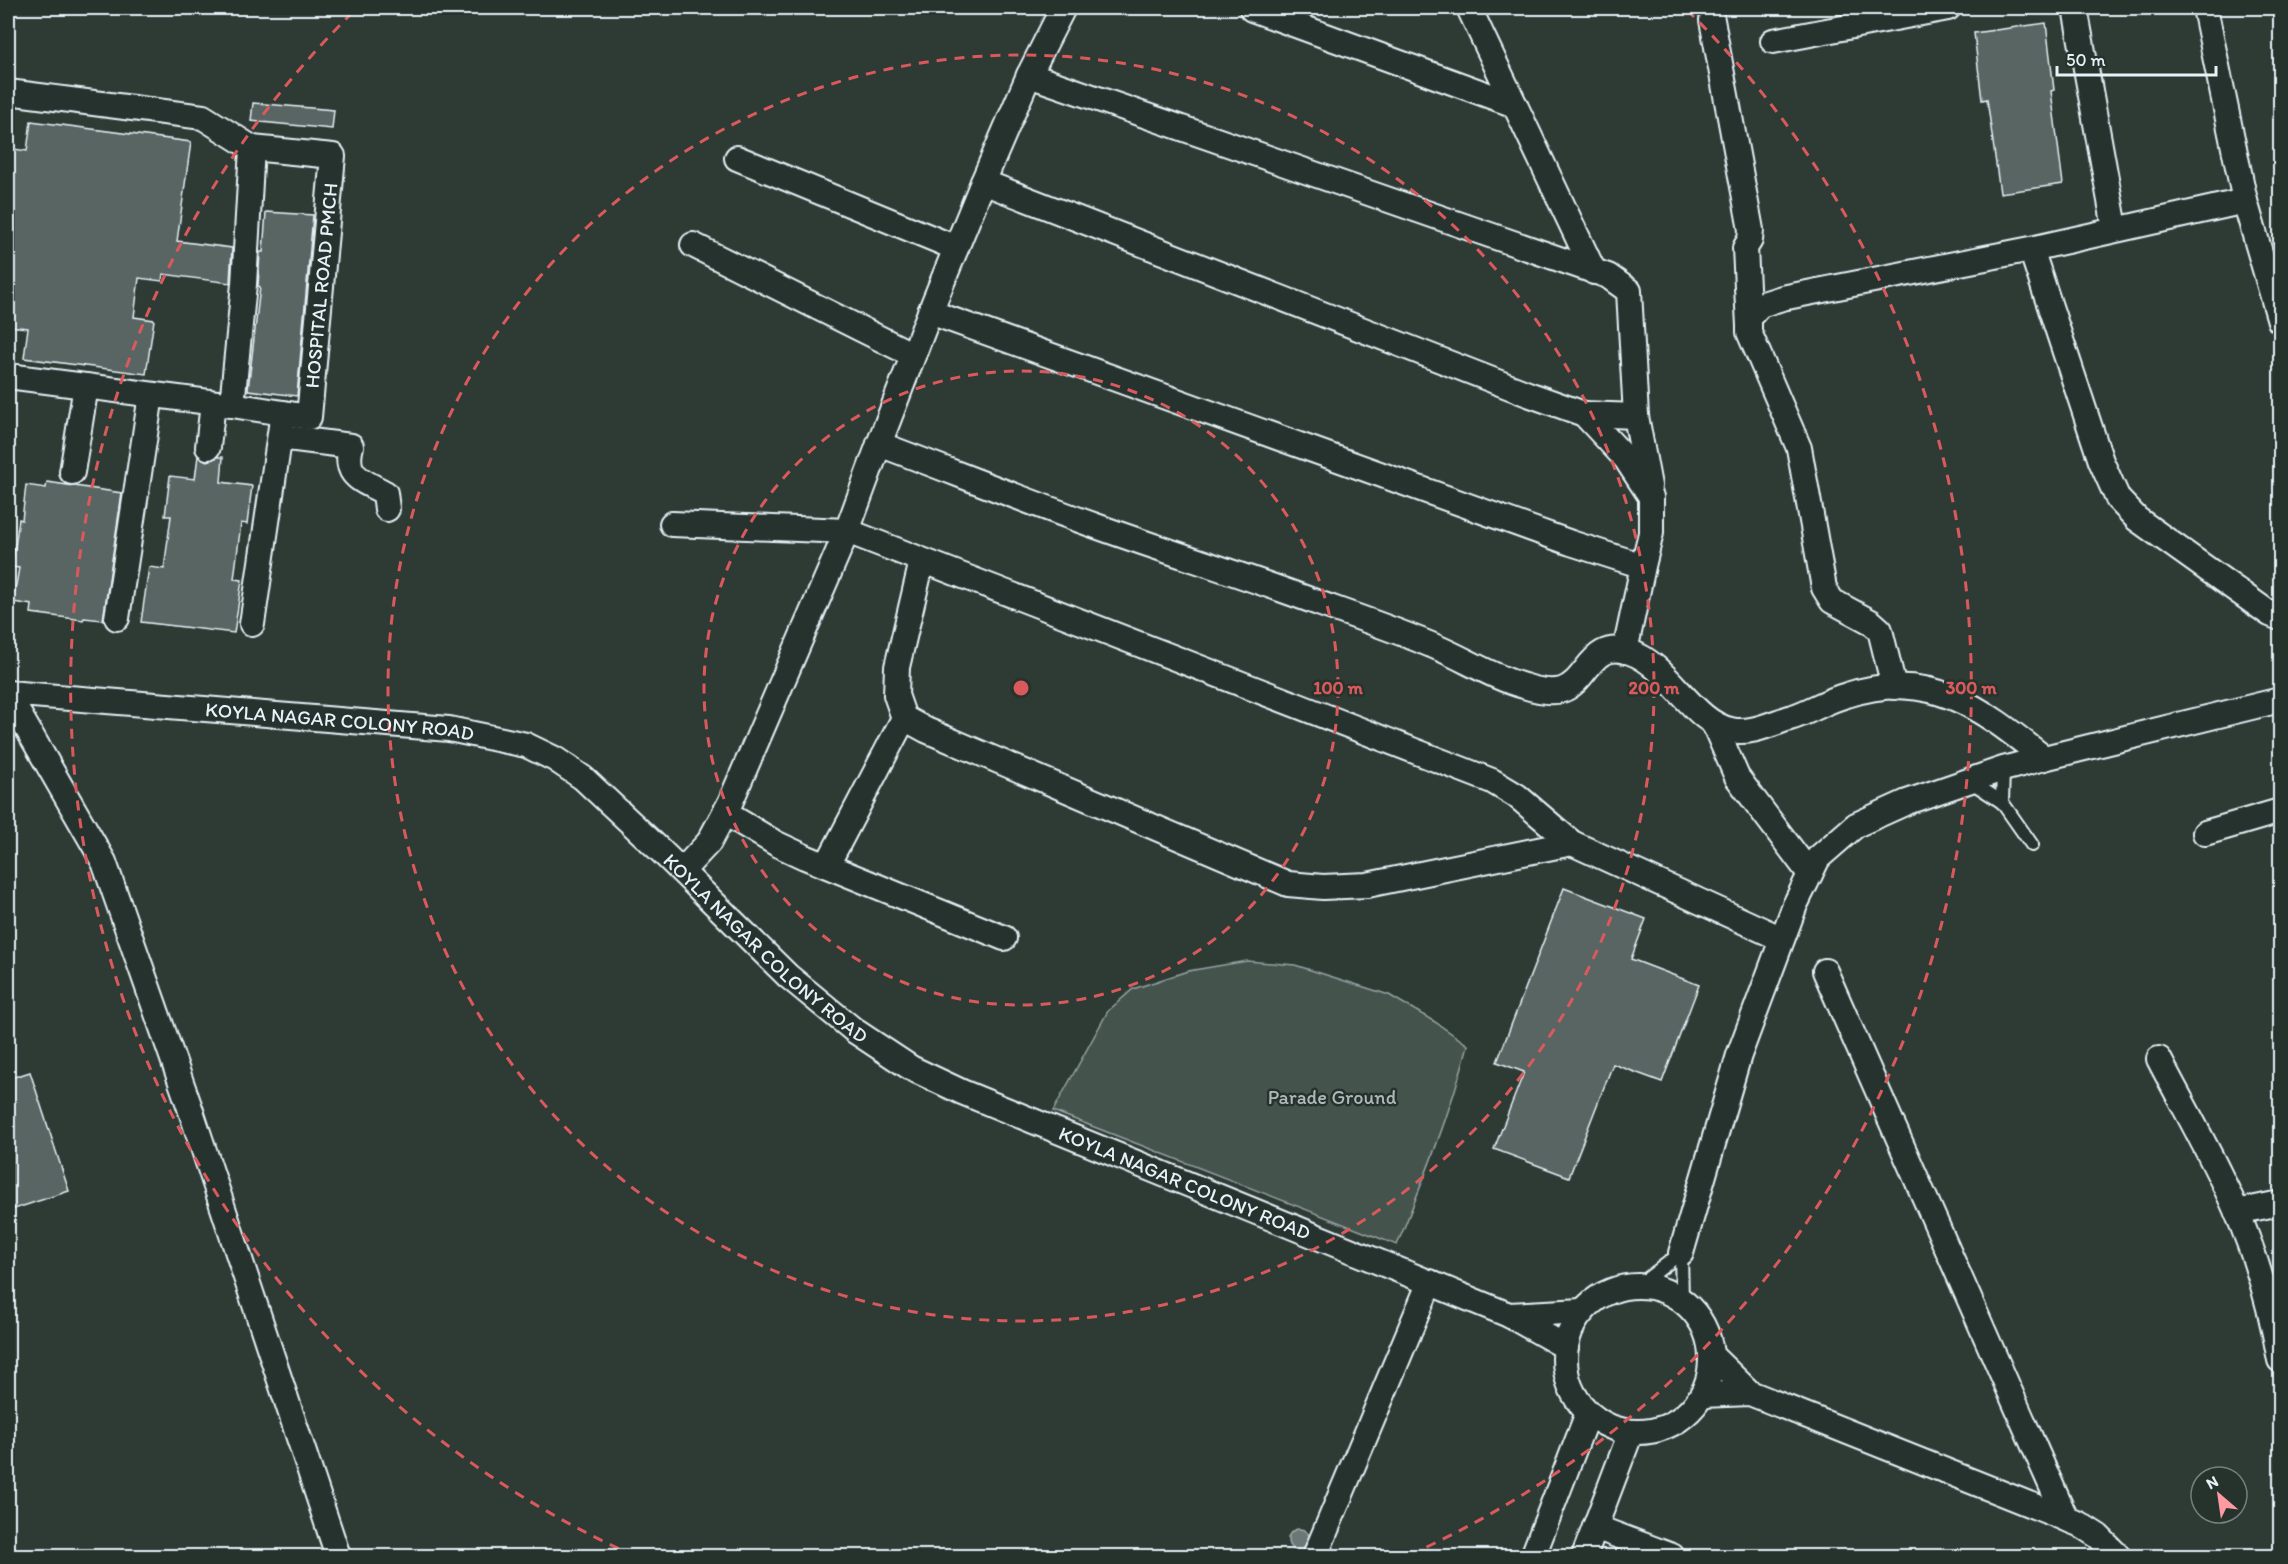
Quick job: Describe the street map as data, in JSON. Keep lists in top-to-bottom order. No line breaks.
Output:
{"streets":{"street":["HOSPITAL ROAD PMCH","KOYLA NAGAR COLONY ROAD"]},"parks":["Parade Ground"],"scale_bar":"50 m","north":"top left","rings":["100 m","200 m","300 m"]}
